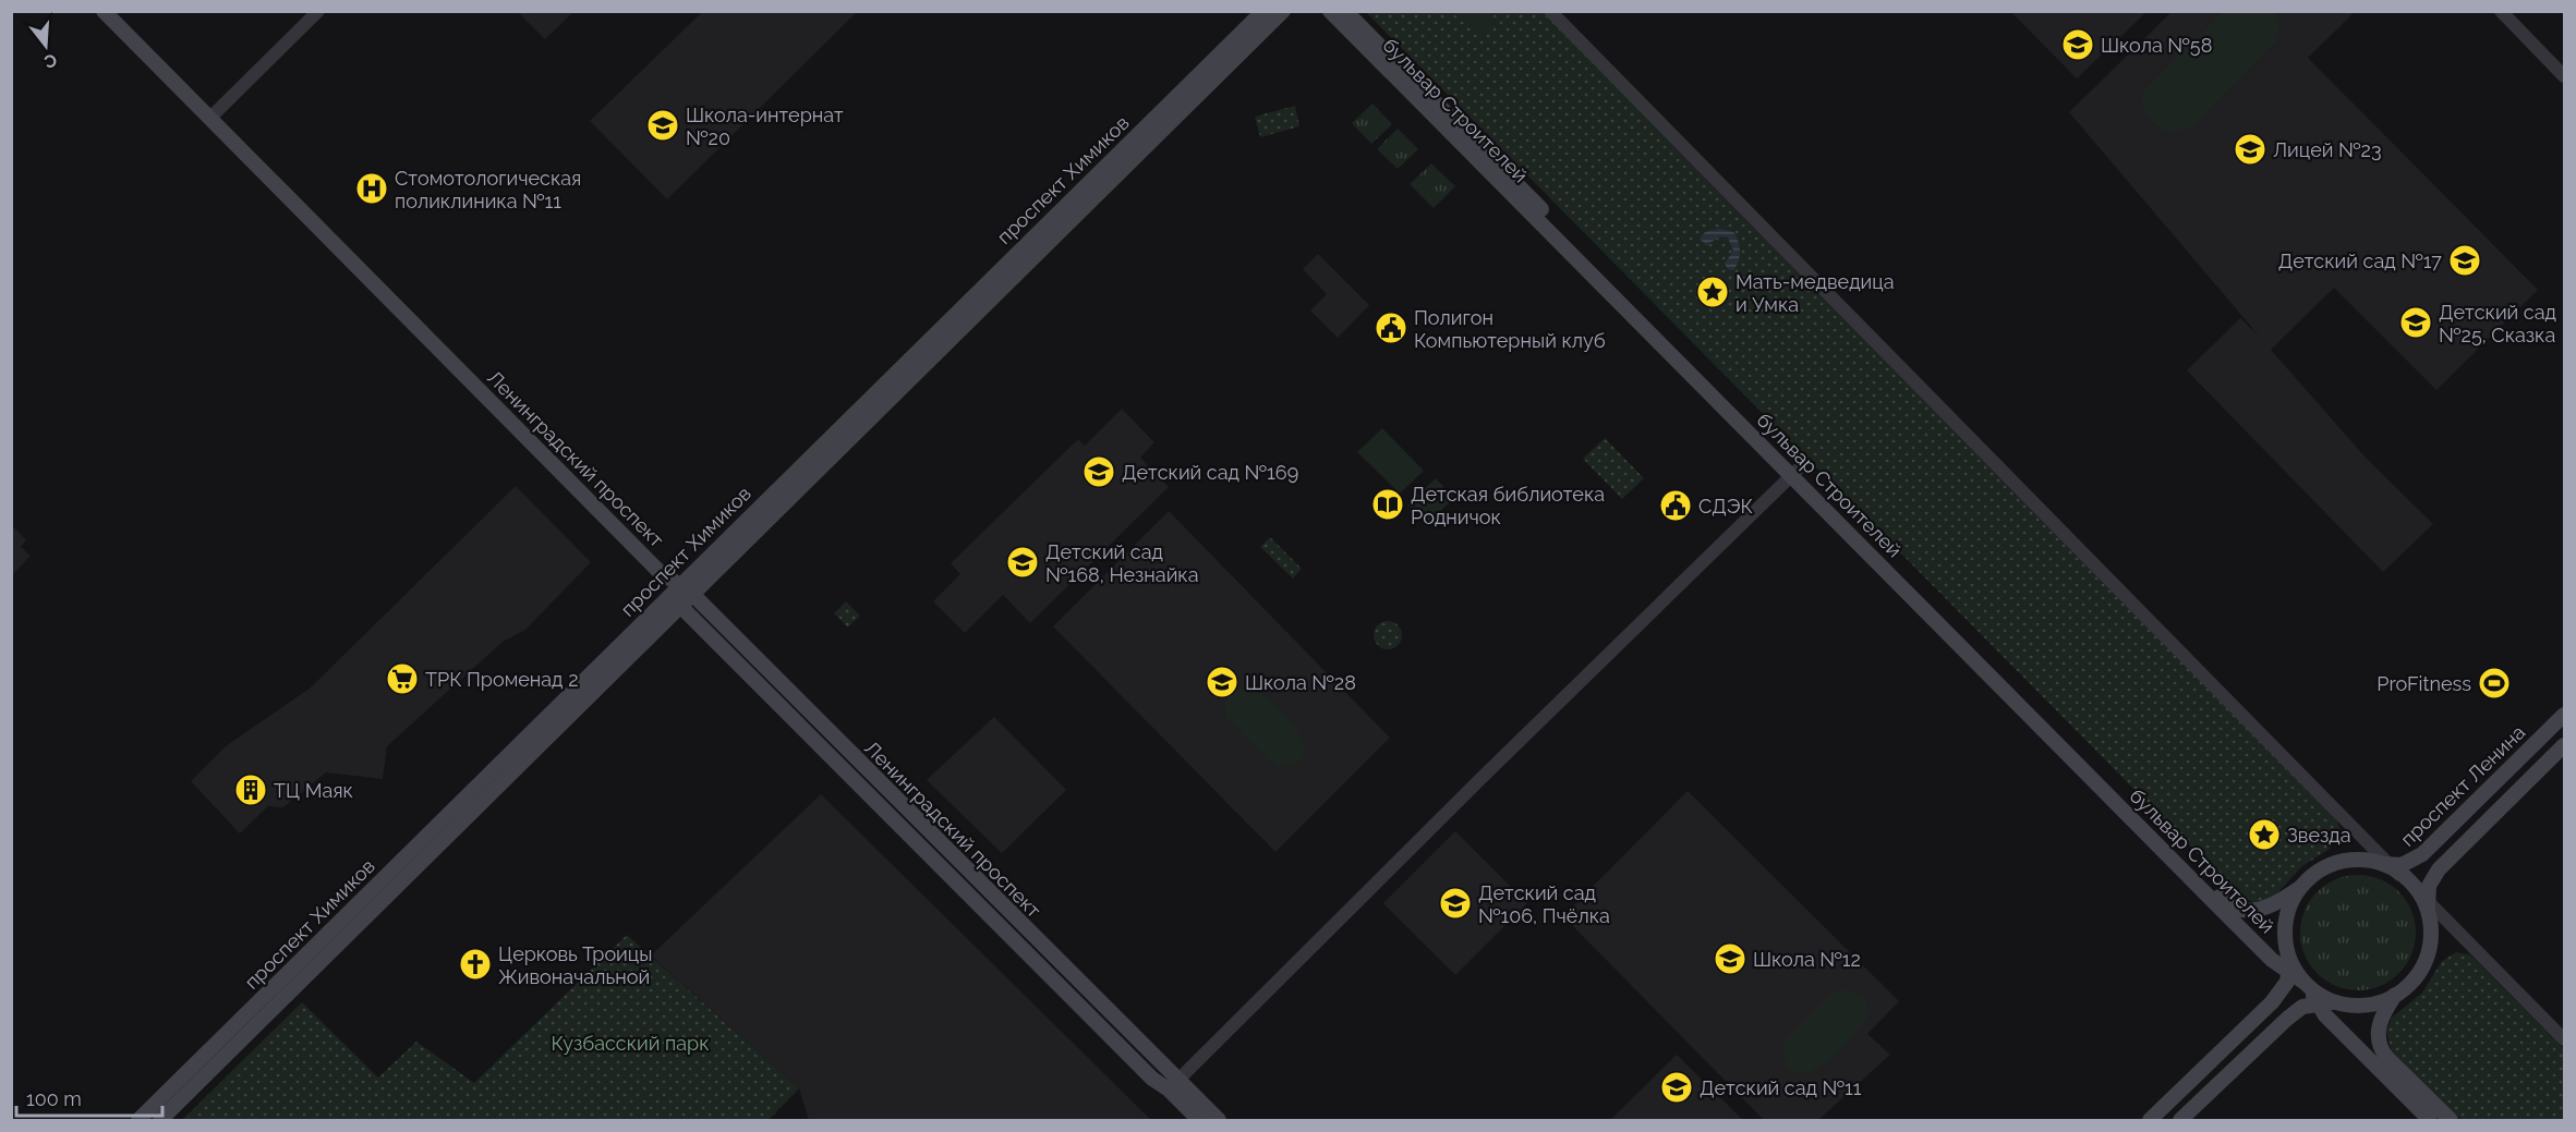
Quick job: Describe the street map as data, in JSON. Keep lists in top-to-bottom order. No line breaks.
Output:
{"streets":{"main road":["бульвар Строителей","проспект Химиков","Ленинградский проспект","проспект Ленина"]},"crossings":[["бульвар Строителей","проспект Ленина"],["проспект Химиков","Ленинградский проспект"]],"parks":["Кузбасский парк"],"places":{"school or university":["Школа №58","Школа-интернат №20","Лицей №23","Детский сад №17","Детский сад №25, Сказка","Детский сад №169","Детский сад №168, Незнайка","Школа №28","Детский сад №106, Пчёлка","Школа №12","Детский сад №11"],"hospital":["Стомотологическая поликлиника №11"],"place":["Мать-медведица и Умка","Звезда"],"public building":["Полигон Компьютерный клуб","СДЭК"],"library":["Детская библиотека Родничок"],"supermarket":["ТРК Променад 2"],"sports":["ProFitness"],"building":["ТЦ Маяк"],"church":["Церковь Троицы Живоначальной"]},"scale_bar":"100 m","north":"bottom"}
